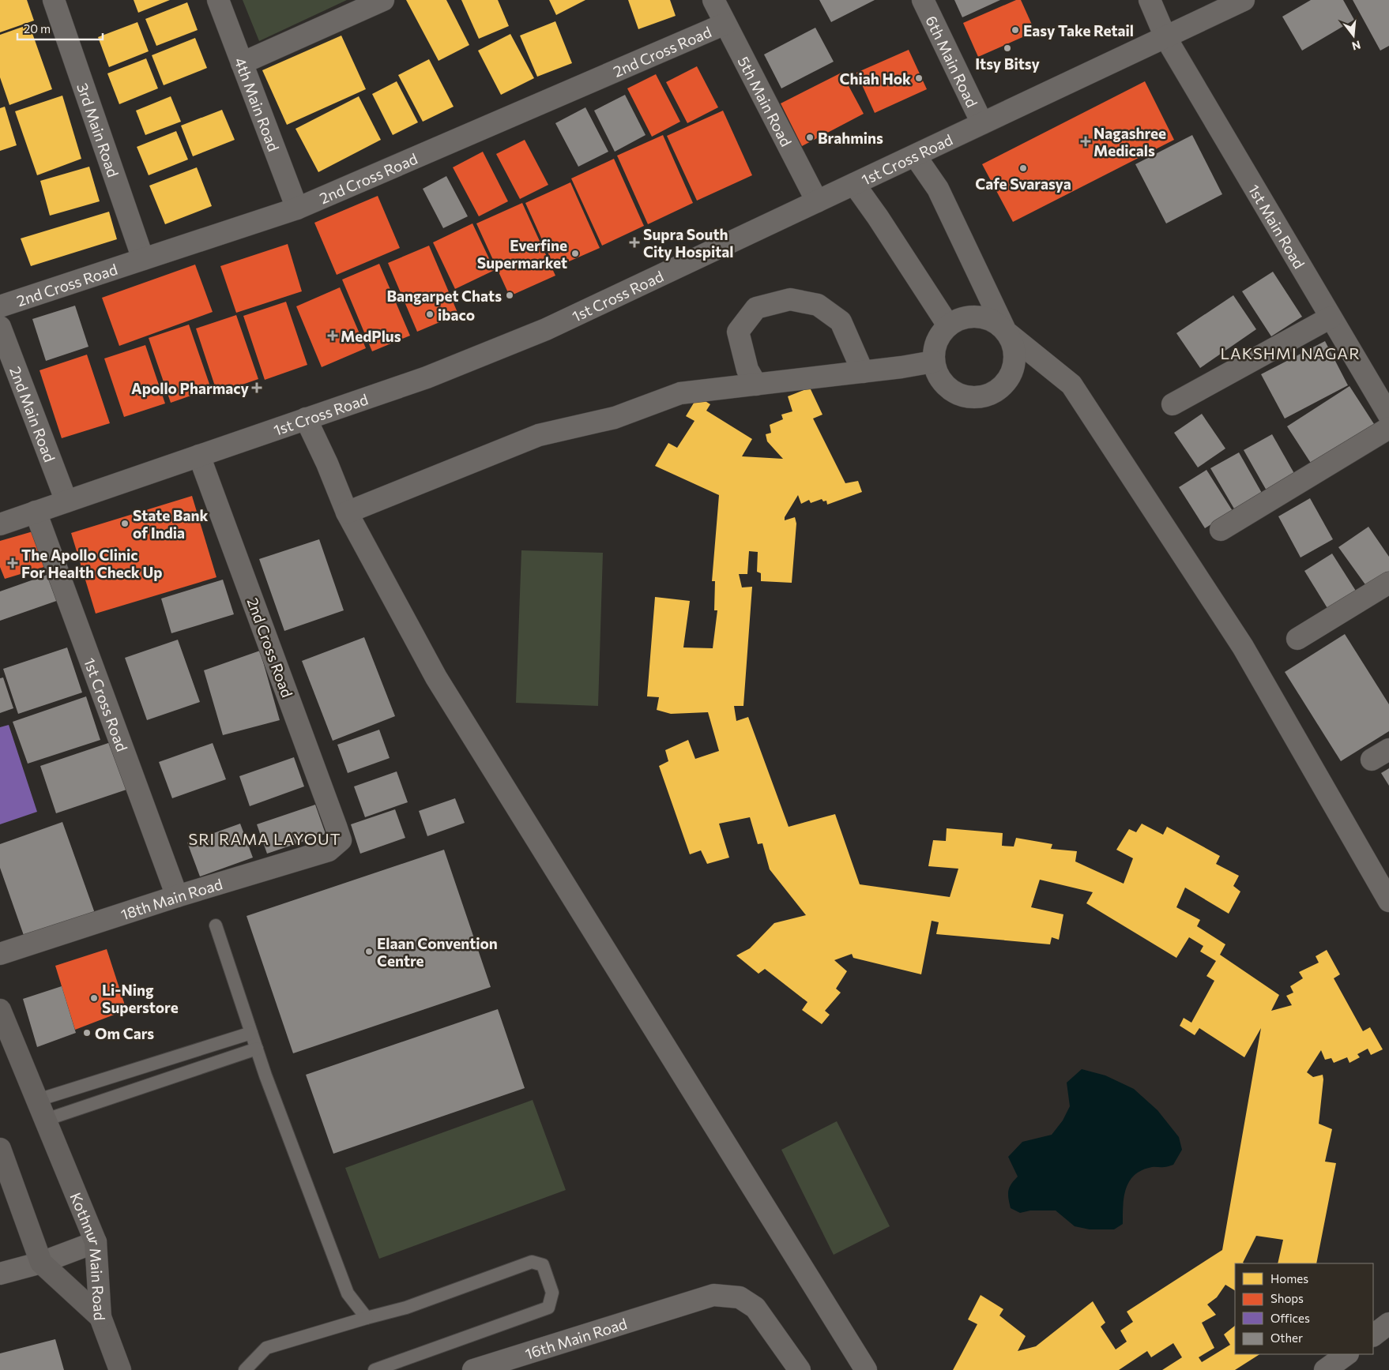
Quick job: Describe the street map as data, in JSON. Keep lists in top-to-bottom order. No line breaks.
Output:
{"streets":{"main road":["Kothnur Main Road"],"street":["2nd Cross Road","6th Main Road","5th Main Road","4th Main Road","3rd Main Road","1st Cross Road","1st Main Road","2nd Main Road","18th Main Road","16th Main Road"]},"crossings":[["2nd Cross Road","5th Main Road"],["2nd Cross Road","4th Main Road"],["2nd Cross Road","3rd Main Road"],["2nd Cross Road","1st Cross Road"],["2nd Cross Road","18th Main Road"],["6th Main Road","1st Cross Road"],["5th Main Road","1st Cross Road"],["1st Cross Road","1st Main Road"],["1st Cross Road","2nd Main Road"],["1st Cross Road","18th Main Road"]],"districts":["LAKSHMI NAGAR","SRI RAMA LAYOUT"],"places":{"other":["Easy Take Retail","Itsy Bitsy","Chiah Hok","Brahmins","Cafe Svarasya","Everfine Supermarket","Bangarpet Chats","ibaco","State Bank of India","Elaan Convention Centre","Li-Ning Superstore","Om Cars"],"health":["Nagashree Medicals","Supra South City Hospital","MedPlus","Apollo Pharmacy","The Apollo Clinic For Health Check Up"]},"legend":["Homes","Shops","Offices","Other"],"scale_bar":"20 m","north":"bottom"}
